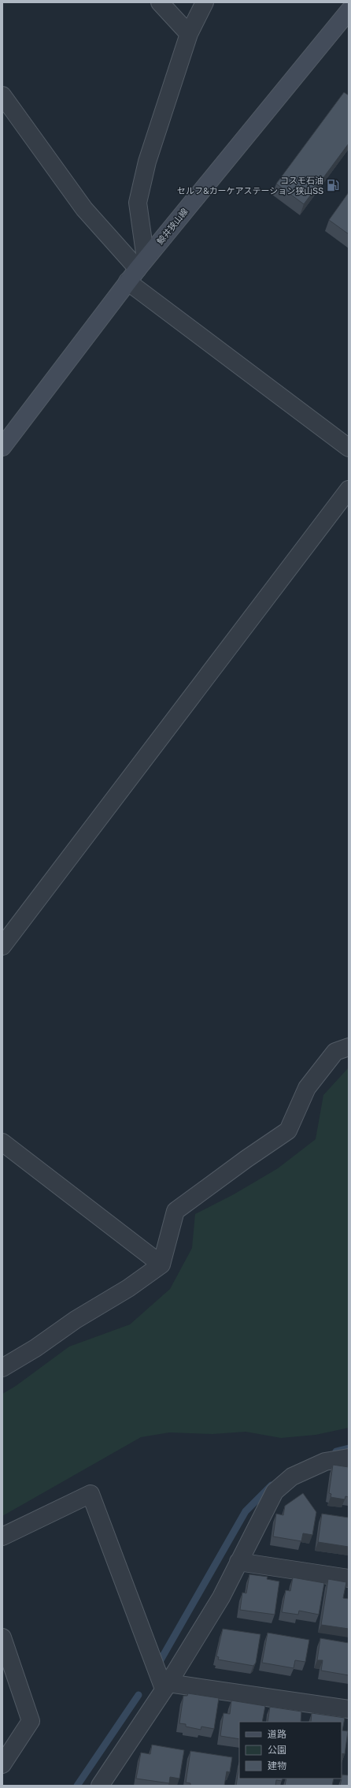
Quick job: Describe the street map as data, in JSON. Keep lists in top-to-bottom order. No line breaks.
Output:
{"streets":{"main road":["鯨井狭山線"]},"places":{"fuel station":["コスモ石油 セルフ&カーケアステーション狭山SS"]},"legend":["道路","公園","建物"]}
